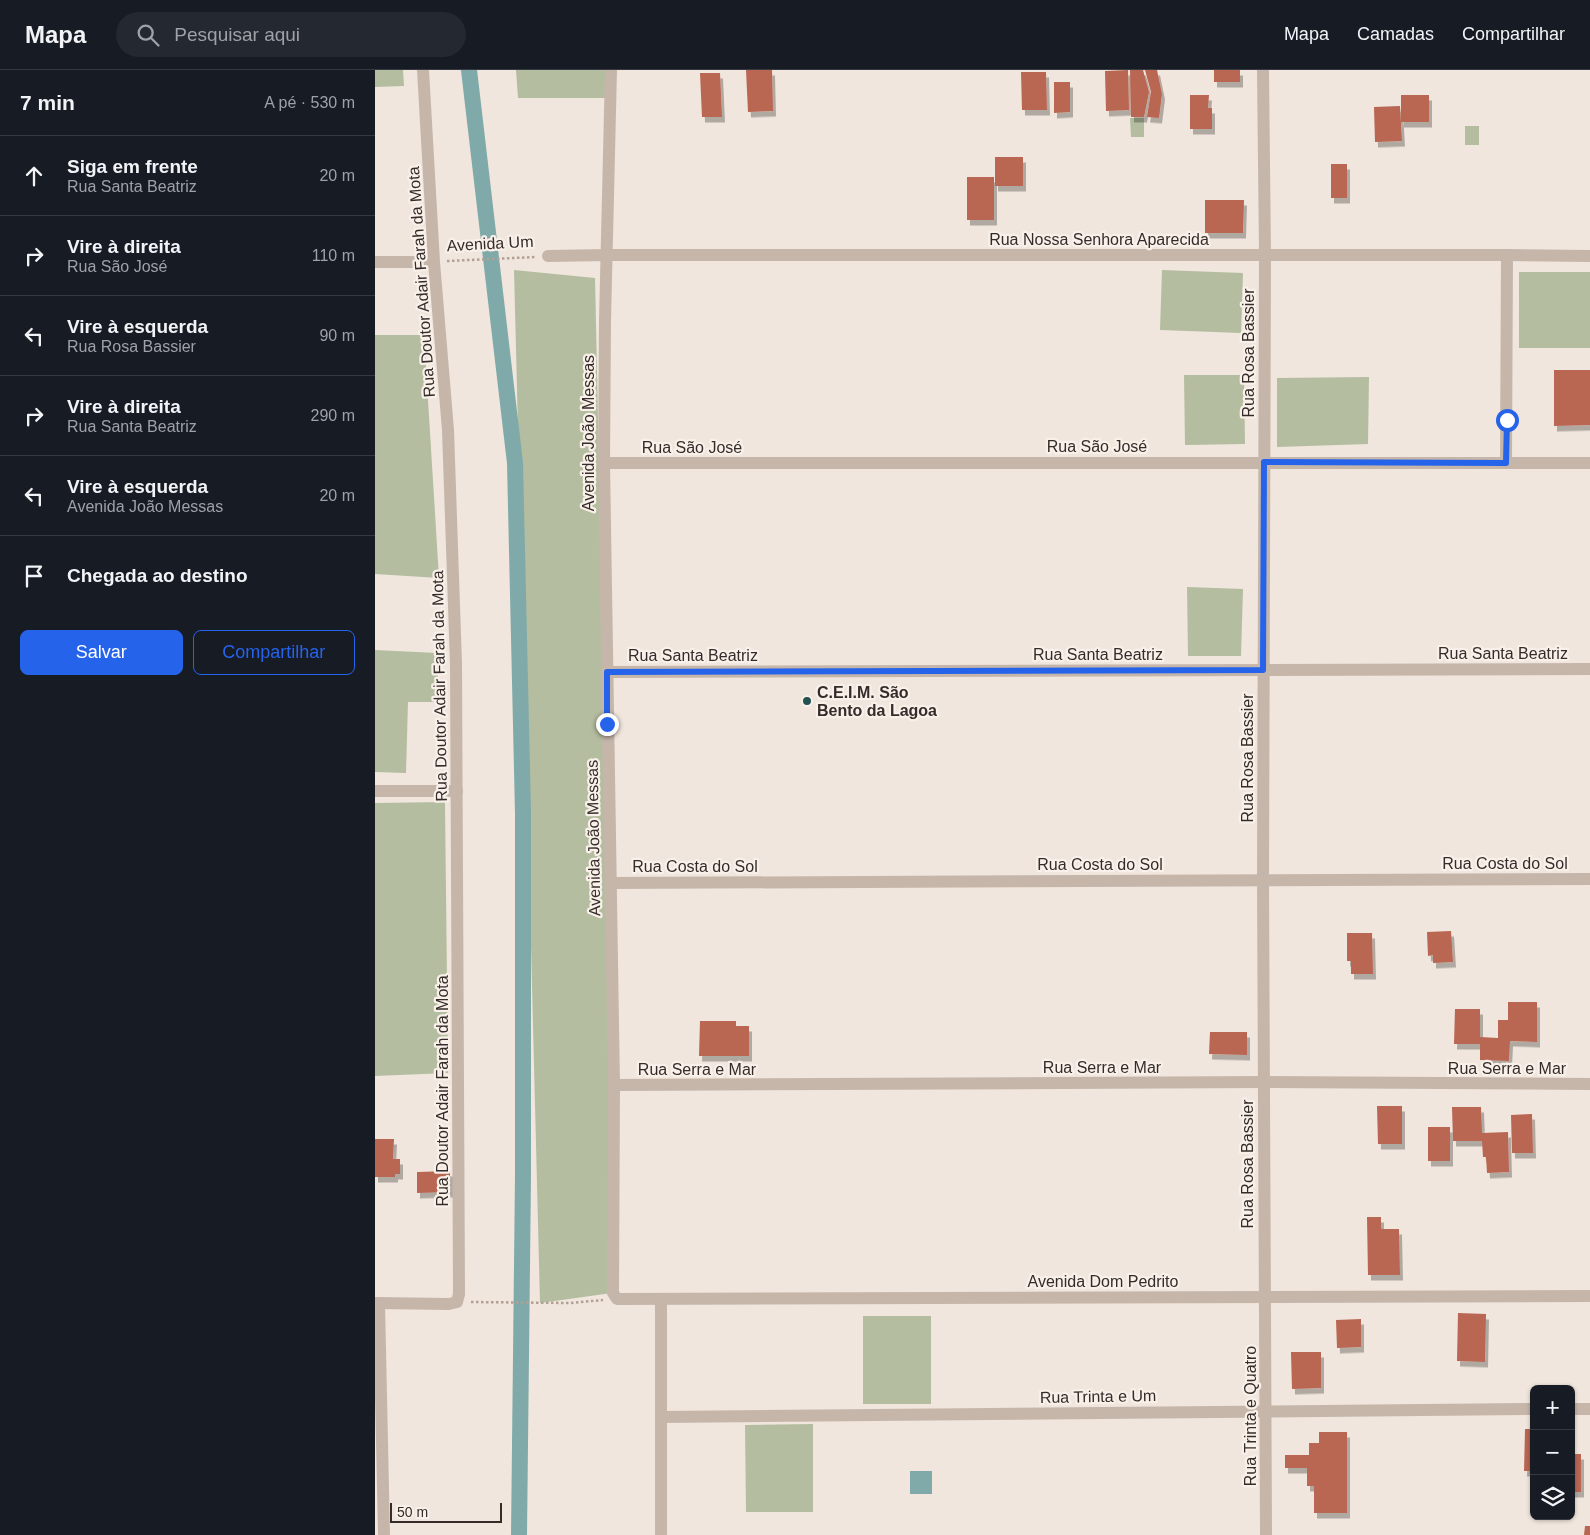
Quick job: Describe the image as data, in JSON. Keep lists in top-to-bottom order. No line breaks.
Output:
{"streets":{"street":["Rua Nossa Senhora Aparecida","Avenida Um","Rua Doutor Adair Farah da Mota","Rua Rosa Bassier","Avenida João Messas","Rua São José","Rua Santa Beatriz","Rua Costa do Sol","Rua Serra e Mar","Avenida Dom Pedrito","Rua Trinta e Um","Rua Trinta e Quatro"]},"crossings":[["Rua Nossa Senhora Aparecida","Avenida Um"],["Rua Nossa Senhora Aparecida","Rua Rosa Bassier"],["Rua Nossa Senhora Aparecida","Avenida João Messas"],["Avenida Um","Rua Doutor Adair Farah da Mota"],["Avenida Um","Avenida João Messas"],["Rua Rosa Bassier","Rua São José"],["Rua Rosa Bassier","Rua Santa Beatriz"],["Rua Rosa Bassier","Rua Costa do Sol"],["Rua Rosa Bassier","Rua Serra e Mar"],["Rua Rosa Bassier","Avenida Dom Pedrito"],["Rua Rosa Bassier","Rua Trinta e Quatro"],["Avenida João Messas","Rua São José"],["Avenida João Messas","Rua Santa Beatriz"],["Avenida João Messas","Rua Costa do Sol"],["Avenida João Messas","Rua Serra e Mar"],["Avenida João Messas","Avenida Dom Pedrito"],["Avenida Dom Pedrito","Rua Trinta e Quatro"],["Rua Trinta e Um","Rua Trinta e Quatro"]],"places":["C.E.I.M. São Bento da Lagoa"],"scale_bar":"50 m","page":{"header":"Mapa","search":"Pesquisar aqui","nav":["Mapa","Camadas","Compartilhar"],"heading":["7 min","A pé · 530 m"],"list":[["Siga em frente","Rua Santa Beatriz","20 m"],["Vire à direita","Rua São José","110 m"],["Vire à esquerda","Rua Rosa Bassier","90 m"],["Vire à direita","Rua Santa Beatriz","290 m"],["Vire à esquerda","Avenida João Messas","20 m"],"Chegada ao destino"],"buttons":["Salvar","Compartilhar"],"map_buttons":["+","−"],"scale":"50 m"}}
